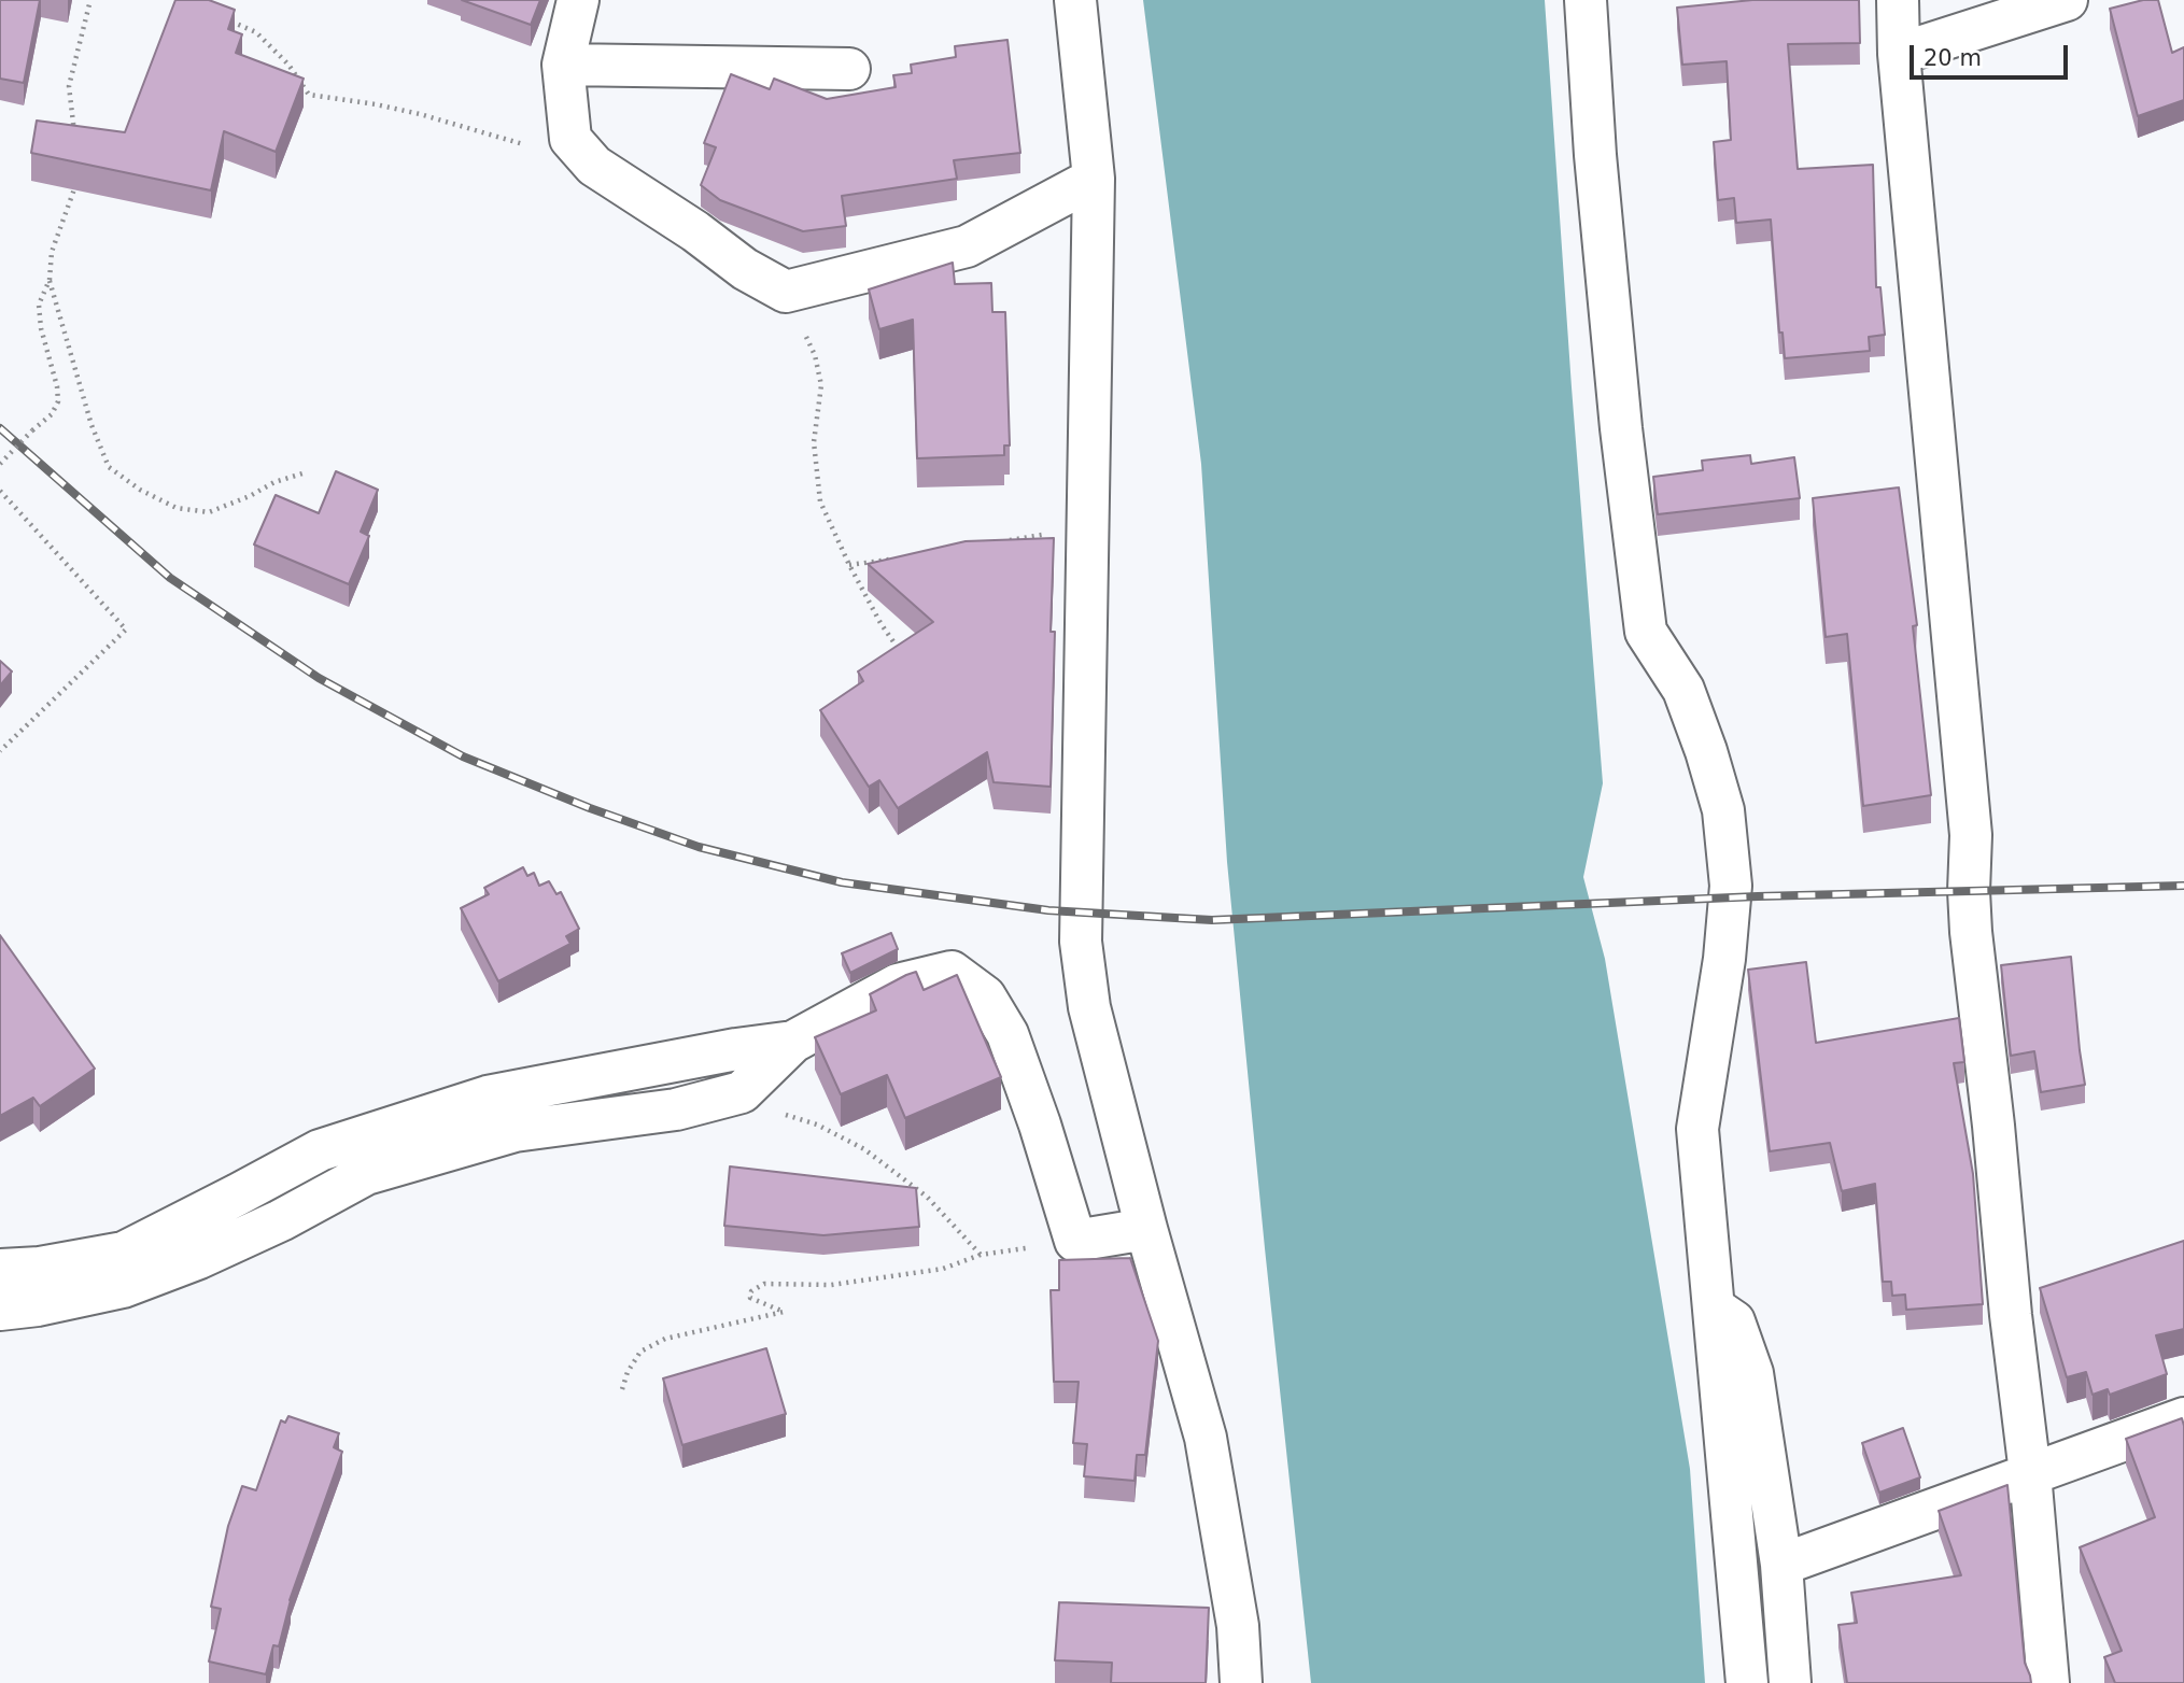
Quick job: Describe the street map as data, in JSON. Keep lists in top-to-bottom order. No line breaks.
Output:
{"scale_bar":"20 m"}
